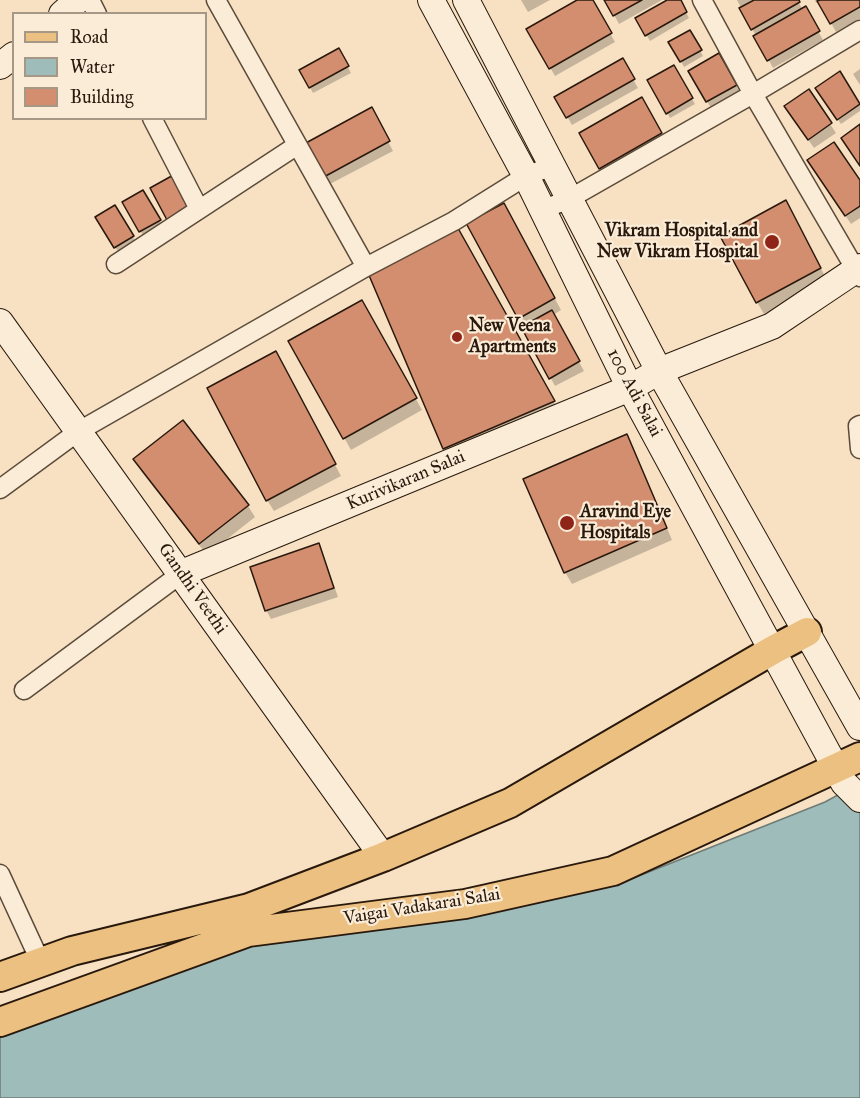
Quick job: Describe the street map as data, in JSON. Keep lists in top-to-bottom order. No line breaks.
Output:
{"streets":{"main road":["100 Adi Salai","Kurivikaran Salai","Gandhi Veethi","Vaigai Vadakarai Salai"]},"crossings":[["100 Adi Salai","Kurivikaran Salai"],["100 Adi Salai","Vaigai Vadakarai Salai"],["Kurivikaran Salai","Gandhi Veethi"]],"places":["Vikram Hospital and New Vikram Hospital","New Veena Apartments","Aravind Eye Hospitals"],"legend":["Road","Water","Building"]}
